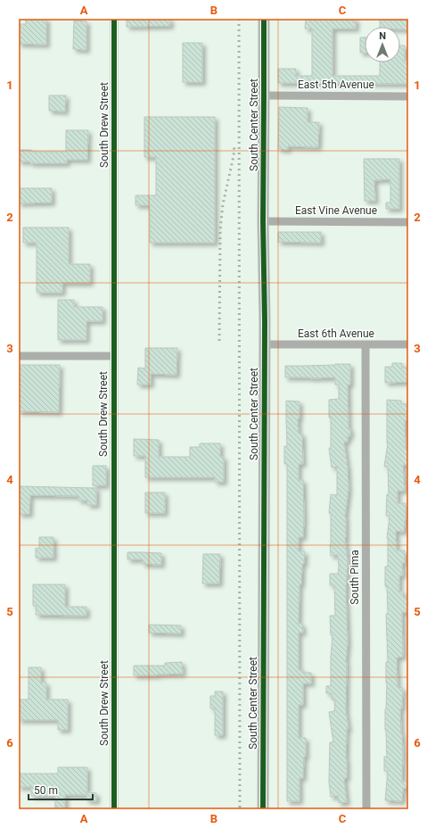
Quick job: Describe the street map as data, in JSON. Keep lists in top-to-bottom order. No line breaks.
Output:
{"streets":{"street":["East 5th Avenue","South Drew Street","South Center Street","East Vine Avenue","East 6th Avenue","South Pima"]},"crossings":[["East 5th Avenue","South Center Street"],["South Center Street","East Vine Avenue"],["South Center Street","East 6th Avenue"],["East 6th Avenue","South Pima"]],"scale_bar":"50 m","north":"top","grid":{"columns":["A","B","C"],"rows":["1","2","3","4","5","6"]}}
